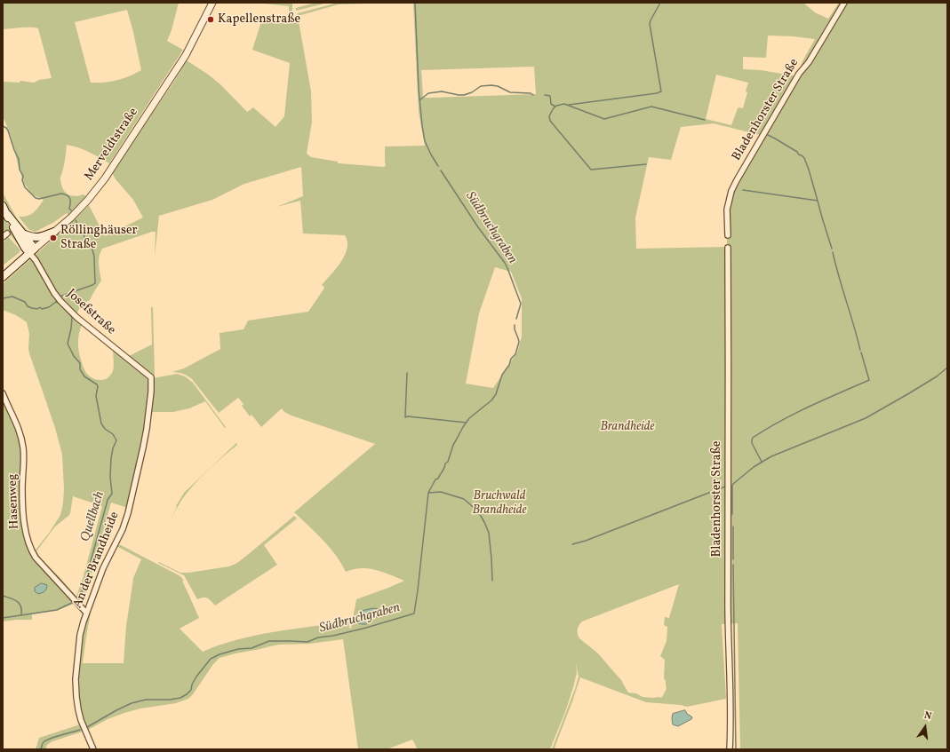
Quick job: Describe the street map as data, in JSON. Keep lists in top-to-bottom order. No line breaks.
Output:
{"streets":{"main road":["Merveldtstraße"],"street":["Bladenhorster Straße","Josefstraße","Hasenweg","An der Brandheide"]},"crossings":[["Merveldtstraße","Josefstraße"],["Josefstraße","An der Brandheide"],["Hasenweg","An der Brandheide"]],"water":["Südbruchgraben","Quellbach"],"parks":["Brandheide","Bruchwald Brandheide"],"places":["Kapellenstraße","Röllinghäuser Straße"],"north":"top"}
